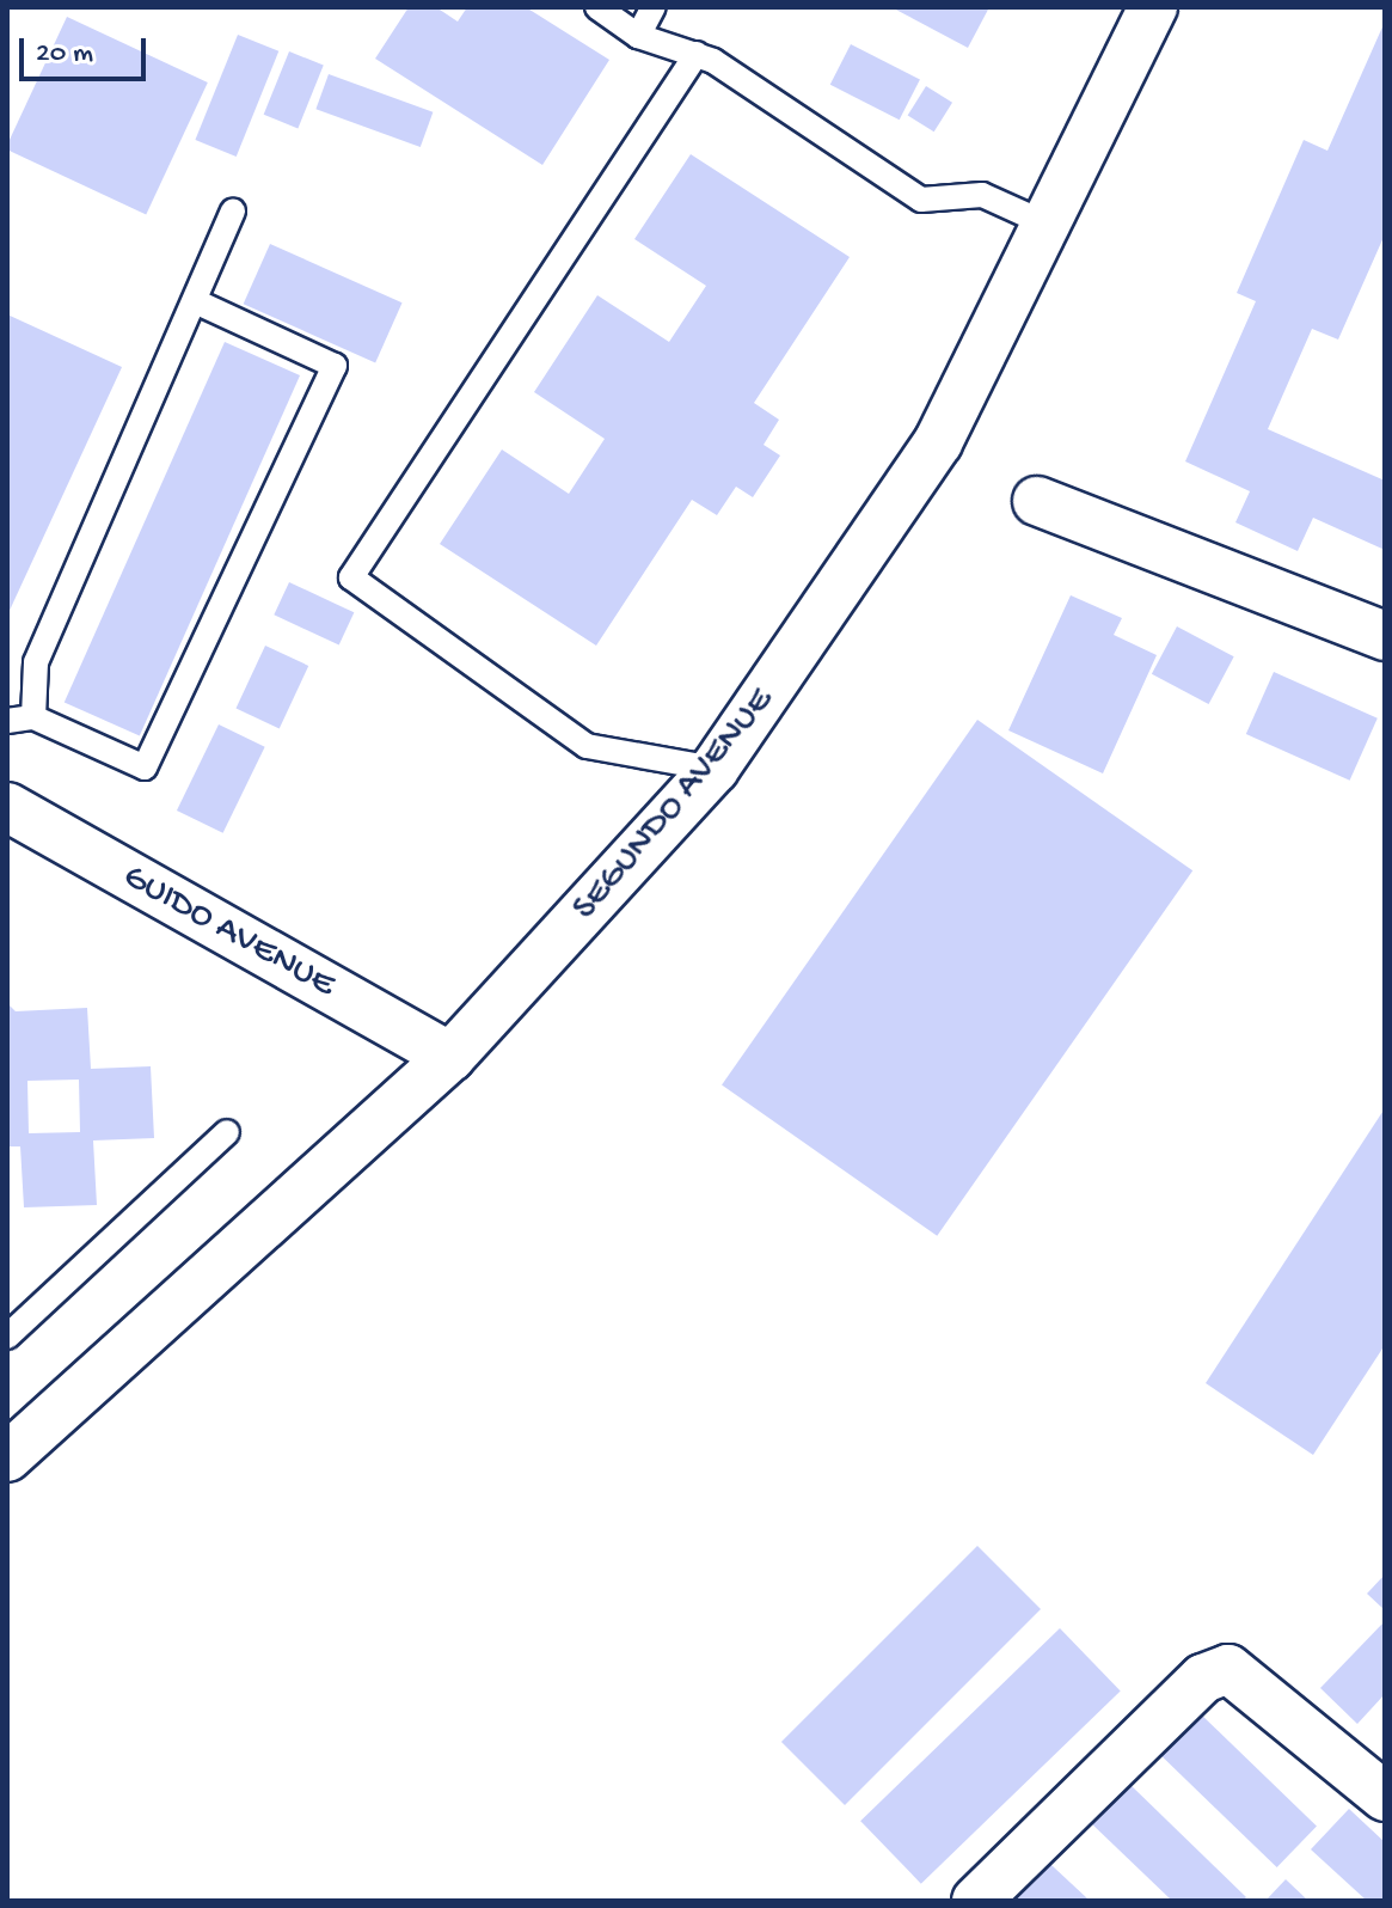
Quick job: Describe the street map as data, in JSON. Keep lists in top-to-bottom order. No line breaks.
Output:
{"streets":{"street":["SEGUNDO AVENUE","GUIDO AVENUE"]},"crossings":[["SEGUNDO AVENUE","GUIDO AVENUE"]],"scale_bar":"20 m"}
